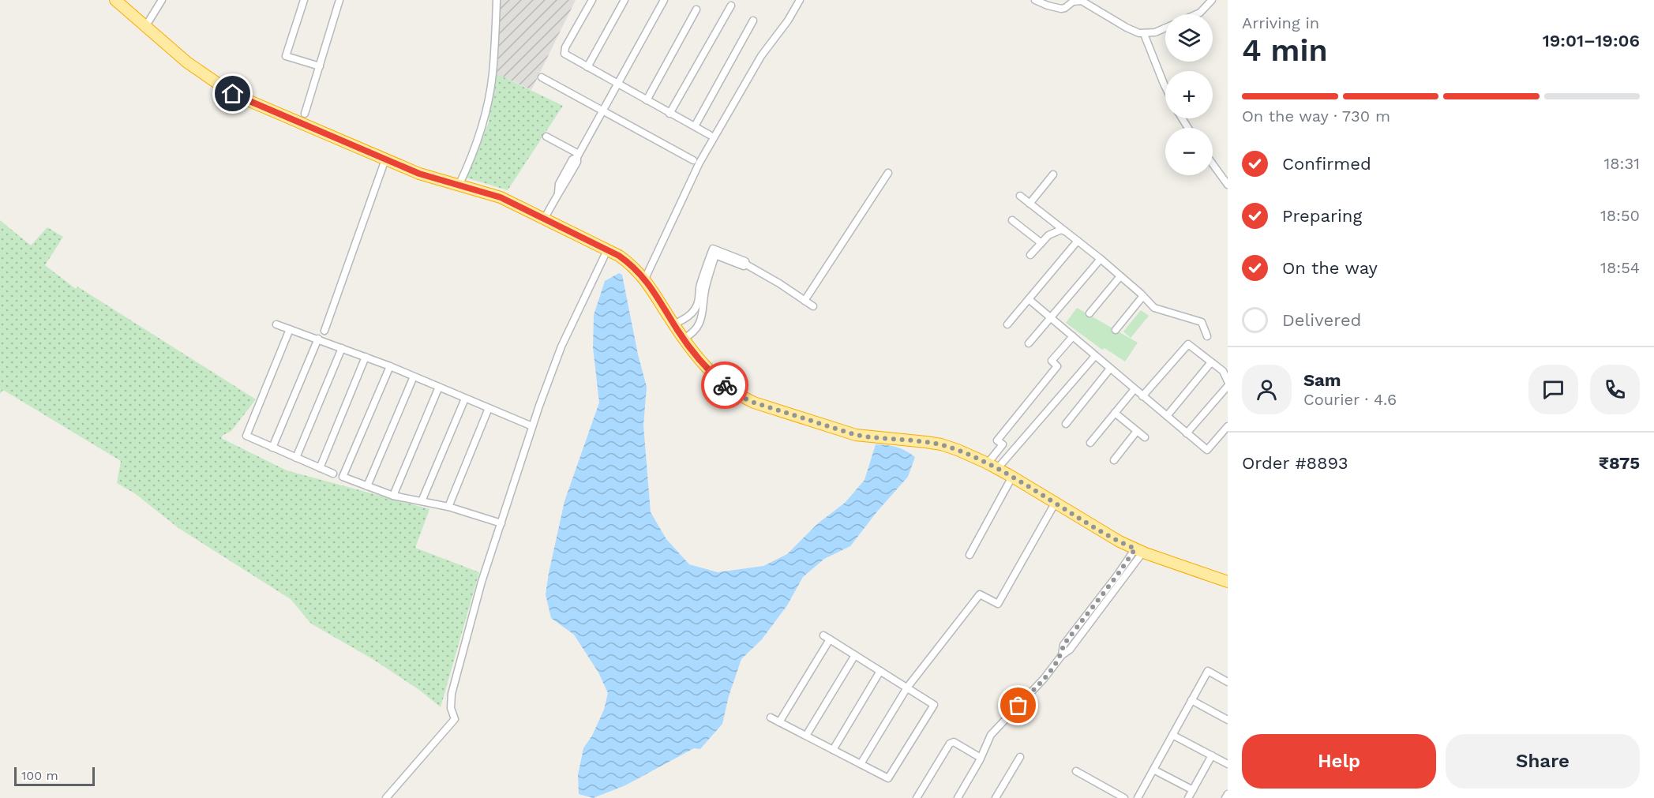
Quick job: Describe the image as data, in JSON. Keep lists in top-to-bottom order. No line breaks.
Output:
{"scale_bar":"100 m","page":{"heading":["4 min","Arriving in","19:01–19:06"],"panel":["Sam","Courier · 4.6","Order #8893","₹875"],"map_buttons":["+","−"],"bar":"On the way · 730 m","list":[["Confirmed","18:31"],["Preparing","18:50"],["On the way","18:54"],"Delivered"],"buttons":["Help","Share"],"scale":"100 m"}}
